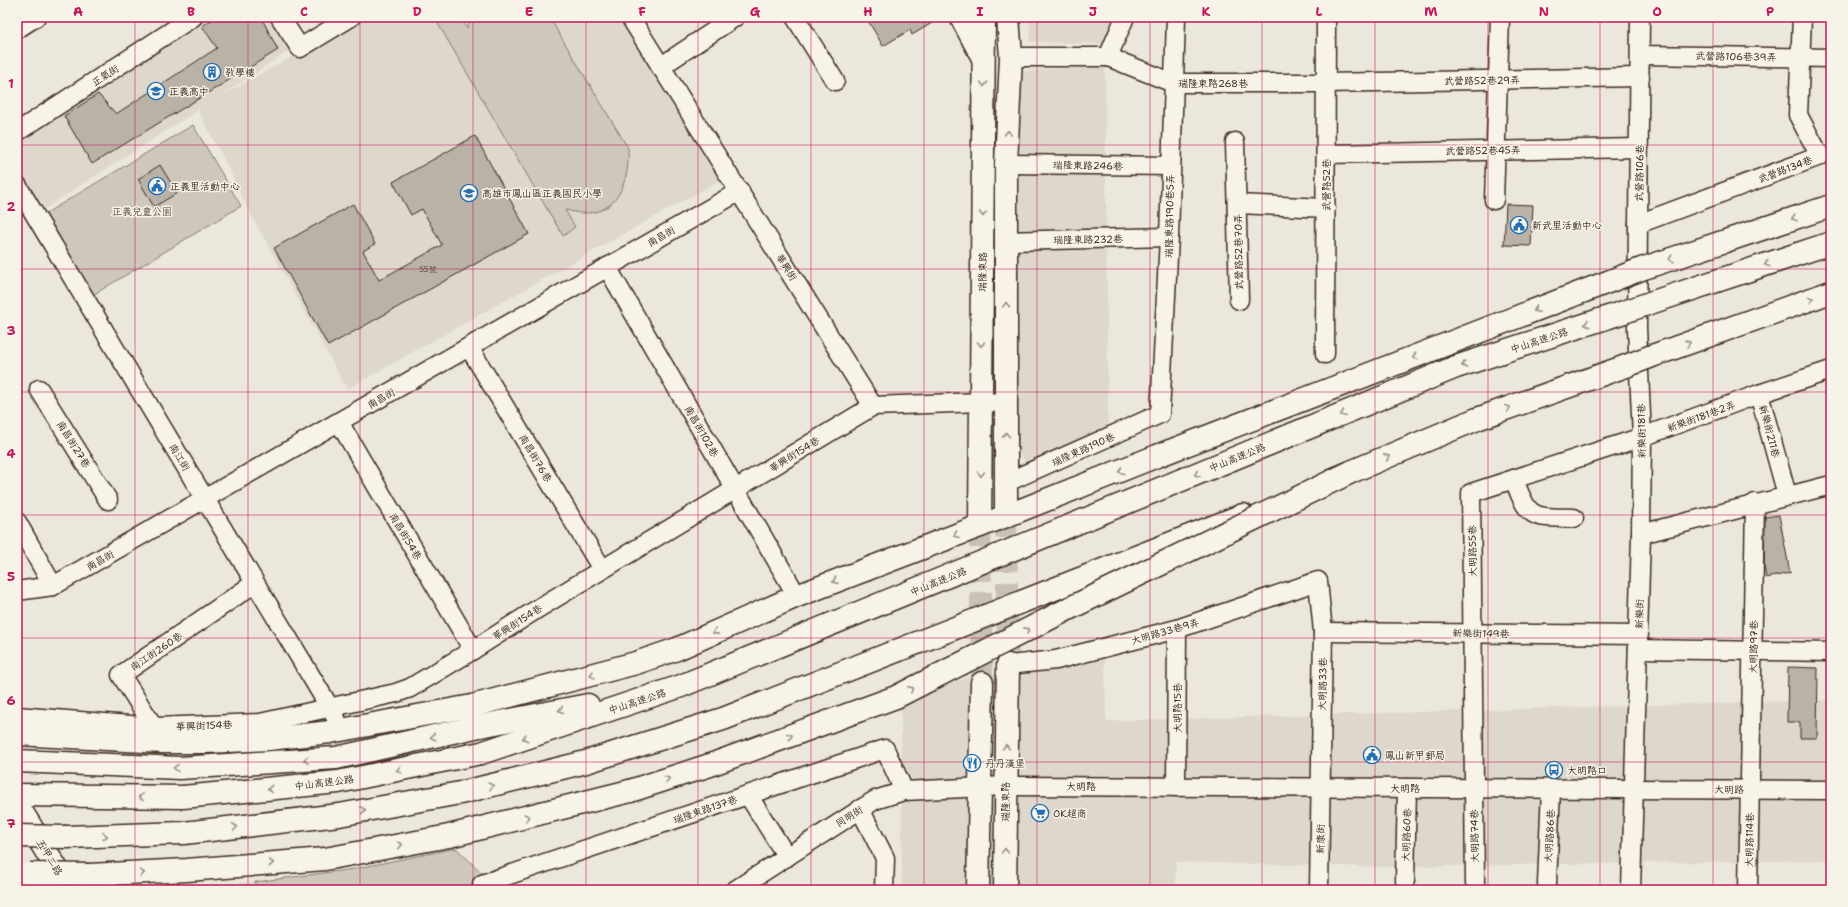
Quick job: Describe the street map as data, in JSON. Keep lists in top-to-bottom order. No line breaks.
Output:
{"streets":{"main road":["瑞隆東路","中山高速公路","五甲二路"],"street":["武營路106巷39弄","正氣街","武營路52巷29弄","瑞隆東路268巷","武營路52巷45弄","瑞隆東路246巷","武營路134巷","武營路106巷","武營路52巷","瑞隆東路190巷5弄","南昌街","瑞隆東路232巷","武營路52巷70弄","華興街","新樂街181巷2弄","南昌街102巷","新樂街181巷","新樂街211巷","南昌街27巷","瑞隆東路190巷","華興街154巷","南江街","南昌街76巷","南昌街54巷","大明路55巷","新樂街","大明路33巷9弄","新樂街149巷","大明路97巷","南江街260巷","大明路33巷","大明路15巷","大明路","瑞隆東路137巷","同明街","大明路60巷","大明路74巷","大明路86巷","新康街","大明路114巷"]},"crossings":[["武營路106巷39弄","武營路134巷"],["武營路106巷39弄","武營路106巷"],["武營路52巷29弄","瑞隆東路268巷"],["武營路52巷29弄","武營路106巷"],["武營路52巷29弄","武營路52巷"],["瑞隆東路268巷","武營路52巷"],["瑞隆東路268巷","瑞隆東路190巷5弄"],["瑞隆東路268巷","瑞隆東路"],["武營路52巷45弄","武營路106巷"],["武營路52巷45弄","武營路52巷"],["瑞隆東路246巷","瑞隆東路190巷5弄"],["武營路134巷","武營路106巷"],["武營路106巷","中山高速公路"],["武營路106巷","新樂街181巷"],["武營路52巷","武營路52巷70弄"],["瑞隆東路190巷5弄","瑞隆東路232巷"],["瑞隆東路190巷5弄","瑞隆東路190巷"],["南昌街","華興街"],["南昌街","南昌街102巷"],["南昌街","南江街"],["南昌街","南昌街76巷"],["南昌街","南昌街54巷"],["華興街","華興街154巷"],["瑞隆東路","大明路33巷9弄"],["瑞隆東路","大明路"],["中山高速公路","新樂街181巷"],["新樂街181巷2弄","新樂街181巷"],["新樂街181巷2弄","新樂街211巷"],["新樂街181巷2弄","大明路55巷"],["南昌街102巷","華興街154巷"],["新樂街181巷","大明路55巷"],["新樂街181巷","新樂街"],["華興街154巷","南江街"],["華興街154巷","南昌街76巷"],["華興街154巷","南昌街54巷"],["華興街154巷","南江街260巷"],["南江街","南江街260巷"],["大明路55巷","新樂街149巷"],["大明路55巷","大明路"],["大明路55巷","大明路74巷"],["新樂街","新樂街149巷"],["新樂街","大明路"],["大明路33巷9弄","大明路33巷"],["大明路33巷9弄","大明路15巷"],["新樂街149巷","大明路97巷"],["新樂街149巷","大明路33巷"],["大明路97巷","大明路"],["大明路97巷","大明路114巷"],["大明路33巷","大明路"],["大明路33巷","新康街"],["大明路15巷","大明路"],["大明路","同明街"],["大明路","大明路60巷"],["大明路","大明路74巷"],["大明路","大明路86巷"],["大明路","新康街"],["大明路","大明路114巷"],["瑞隆東路137巷","同明街"]],"parks":["正義兒童公園"],"places":{"building":["教學樓"],"school or university":["正義高中","高雄市鳳山區正義國民小學"],"public building":["正義里活動中心","新武里活動中心","鳳山新甲郵局"],"restaurant":["丹丹漢堡"],"bus stop":["大明路口"],"supermarket":["OK超商"]},"house_numbers":["55號"],"grid":{"columns":["A","B","C","D","E","F","G","H","I","J","K","L","M","N","O","P"],"rows":["1","2","3","4","5","6","7"]}}
